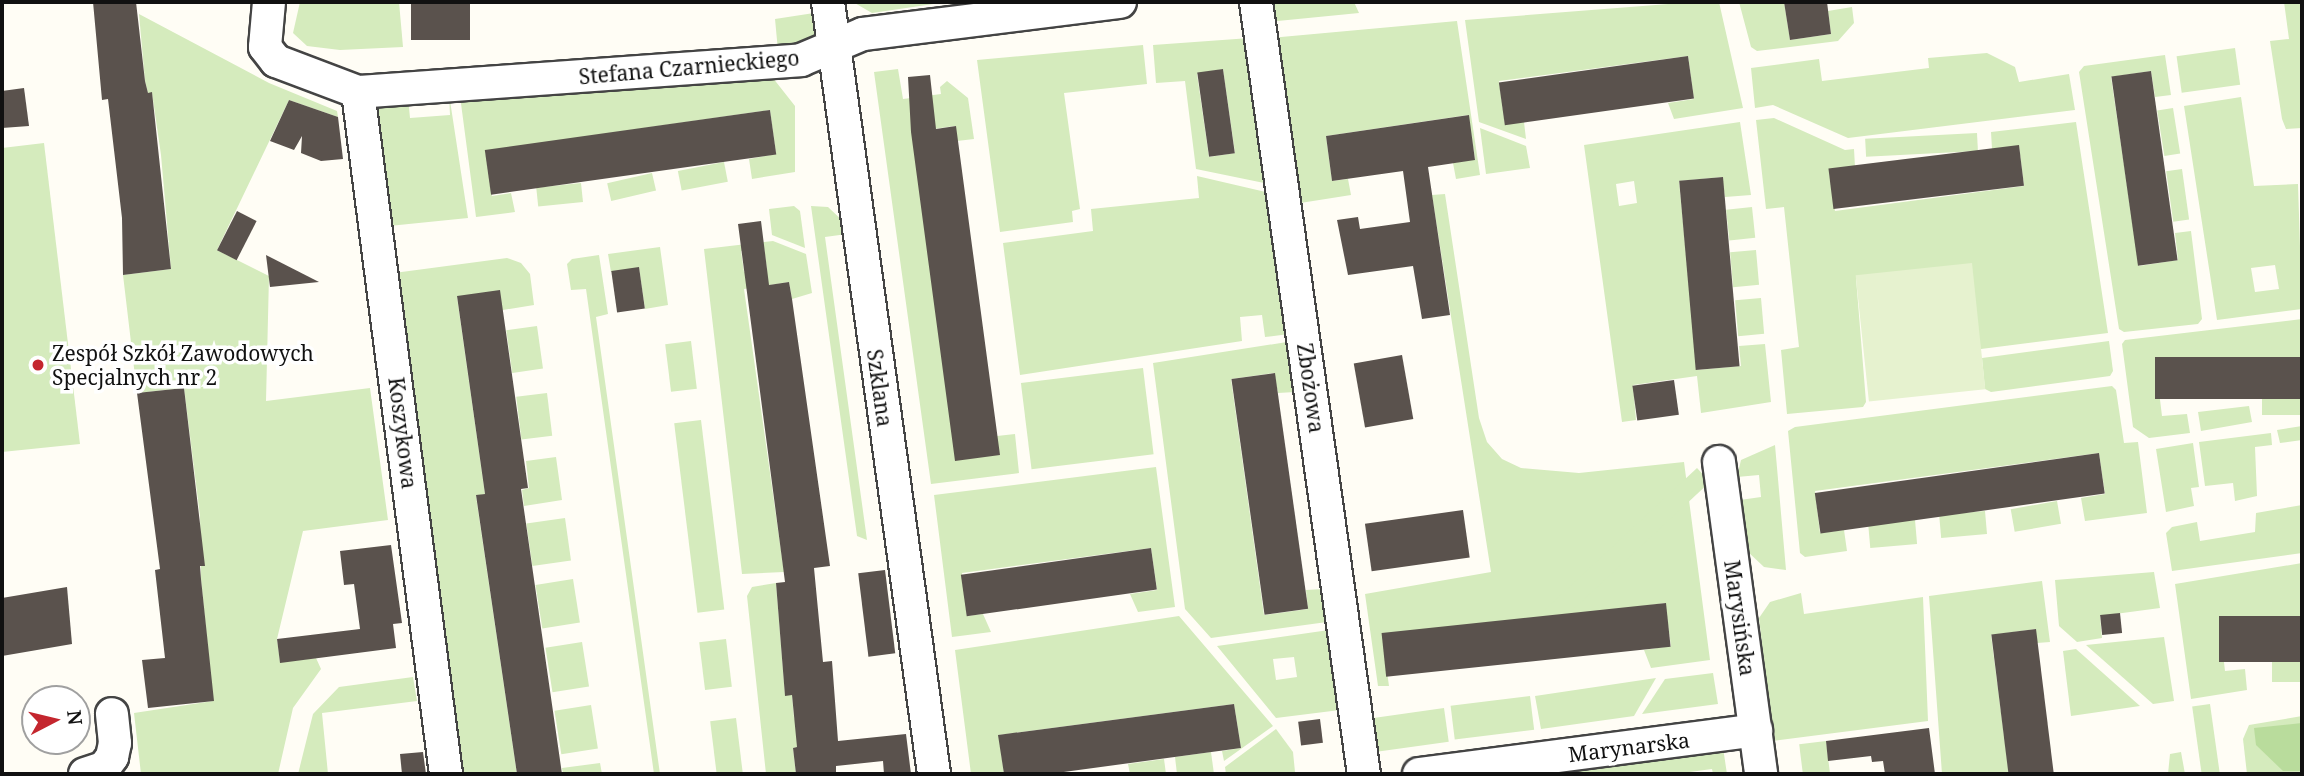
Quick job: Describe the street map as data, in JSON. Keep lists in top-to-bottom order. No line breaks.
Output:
{"streets":{"street":["Stefana Czarnieckiego","Szklana","Zbożowa","Koszykowa","Marysińska","Marynarska"]},"crossings":[["Stefana Czarnieckiego","Szklana"],["Stefana Czarnieckiego","Koszykowa"],["Marysińska","Marynarska"]],"places":["Zespół Szkół Zawodowych Specjalnych nr 2"],"north":"right"}
